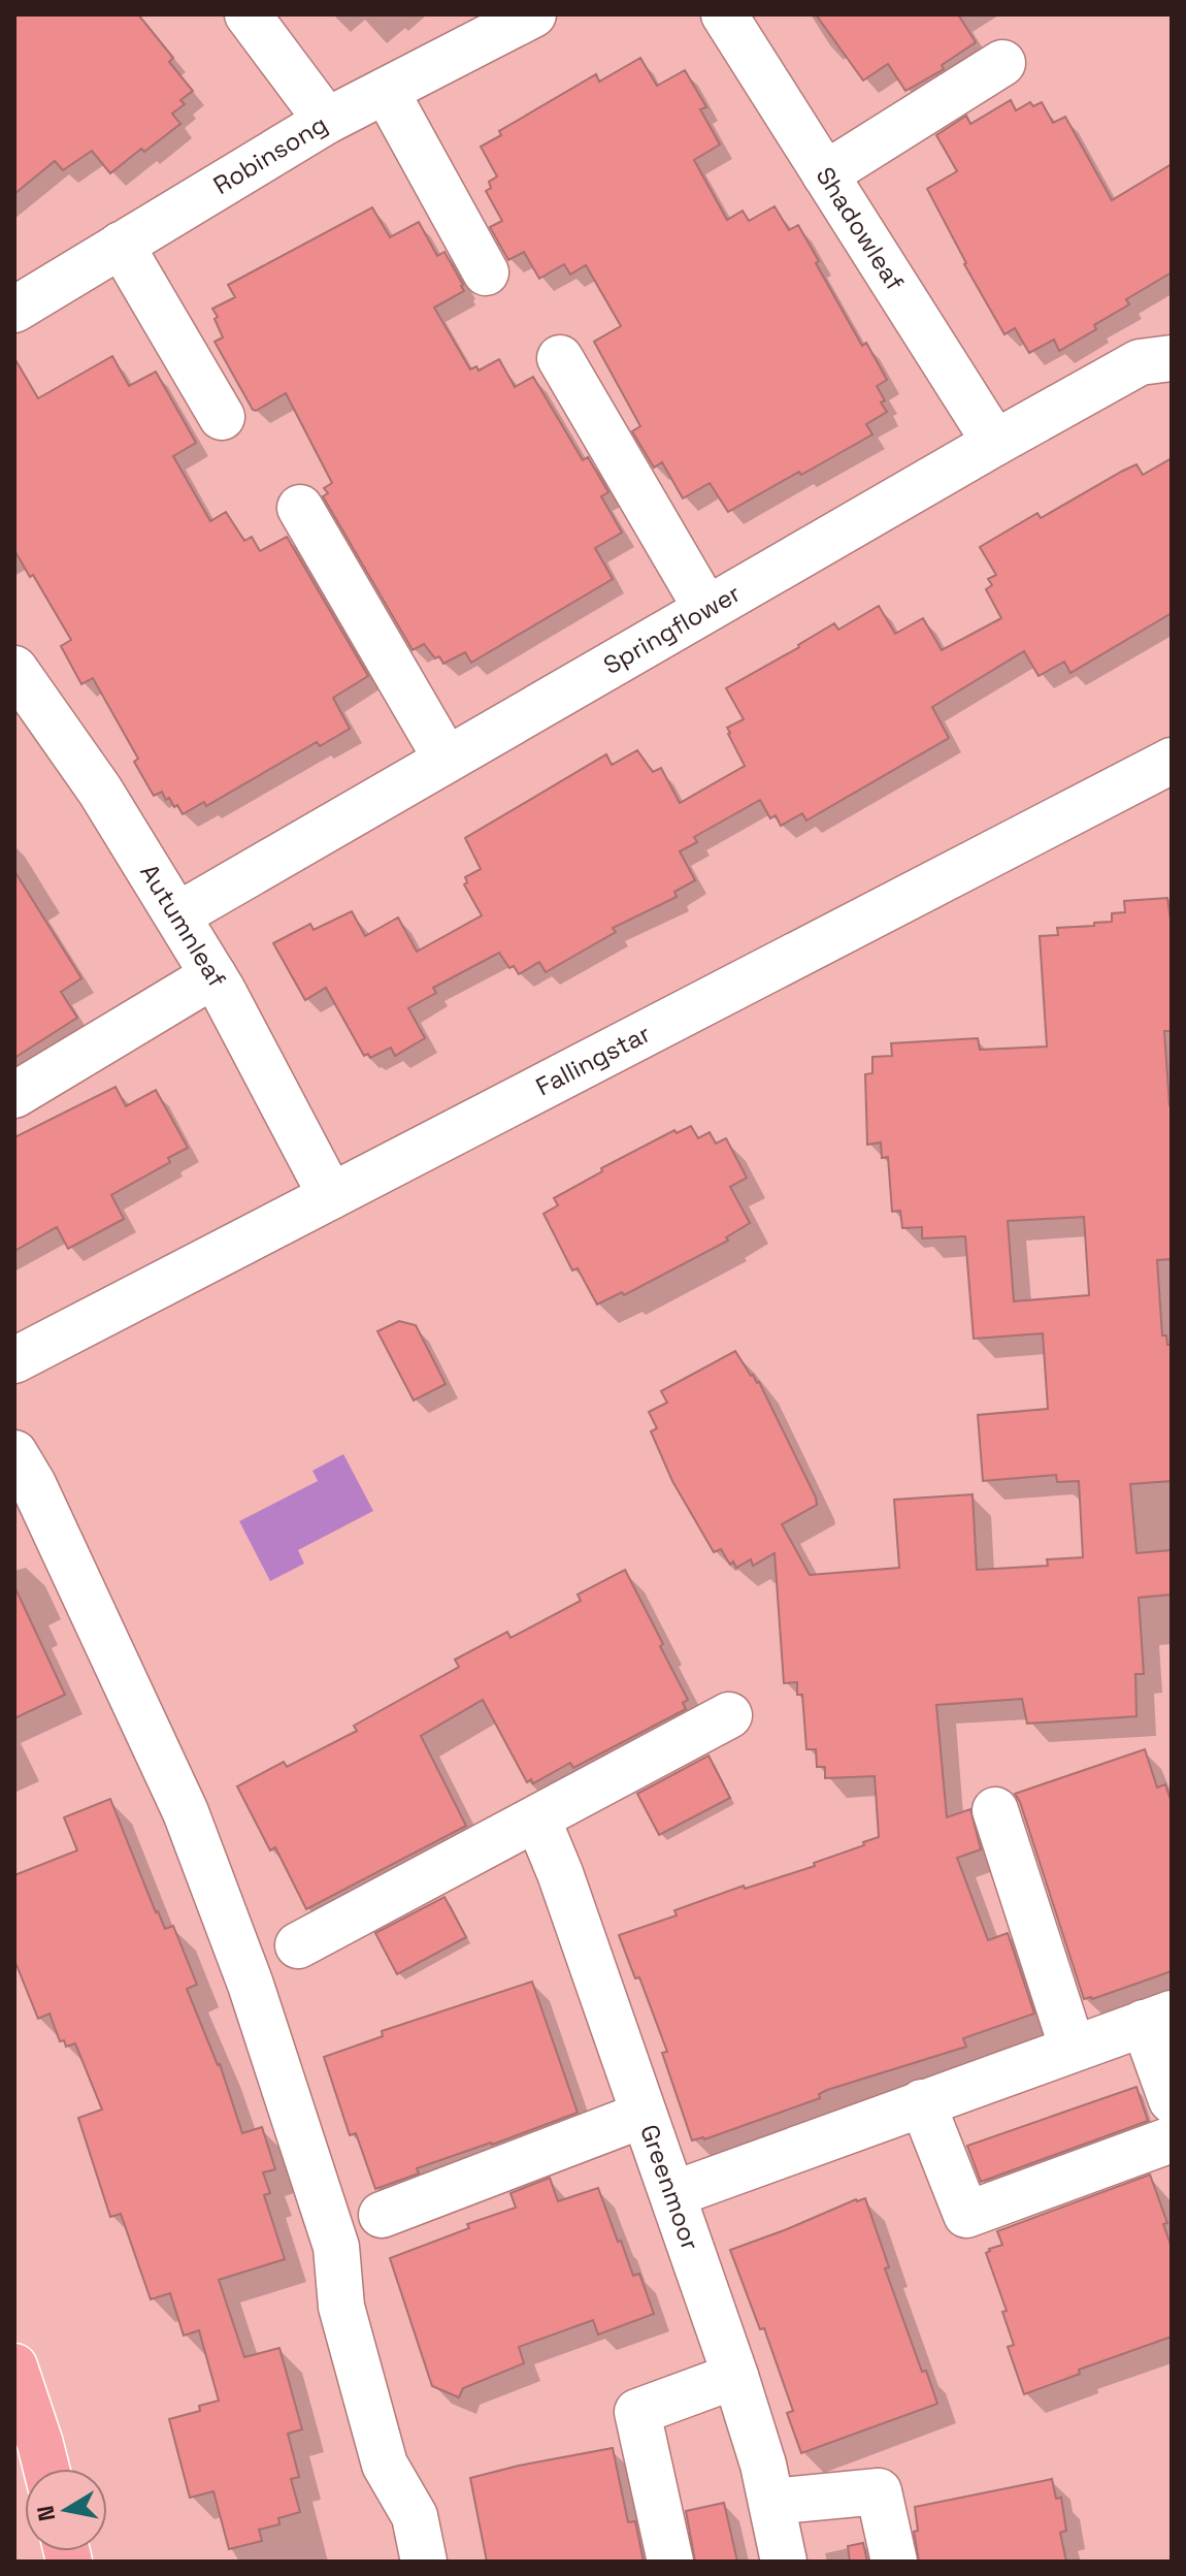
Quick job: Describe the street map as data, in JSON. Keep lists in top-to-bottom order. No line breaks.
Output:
{"streets":{"street":["Robinsong","Shadowleaf","Springflower","Autumnleaf","Fallingstar","Greenmoor"]},"crossings":[["Shadowleaf","Springflower"],["Springflower","Autumnleaf"],["Autumnleaf","Fallingstar"]],"north":"left"}
